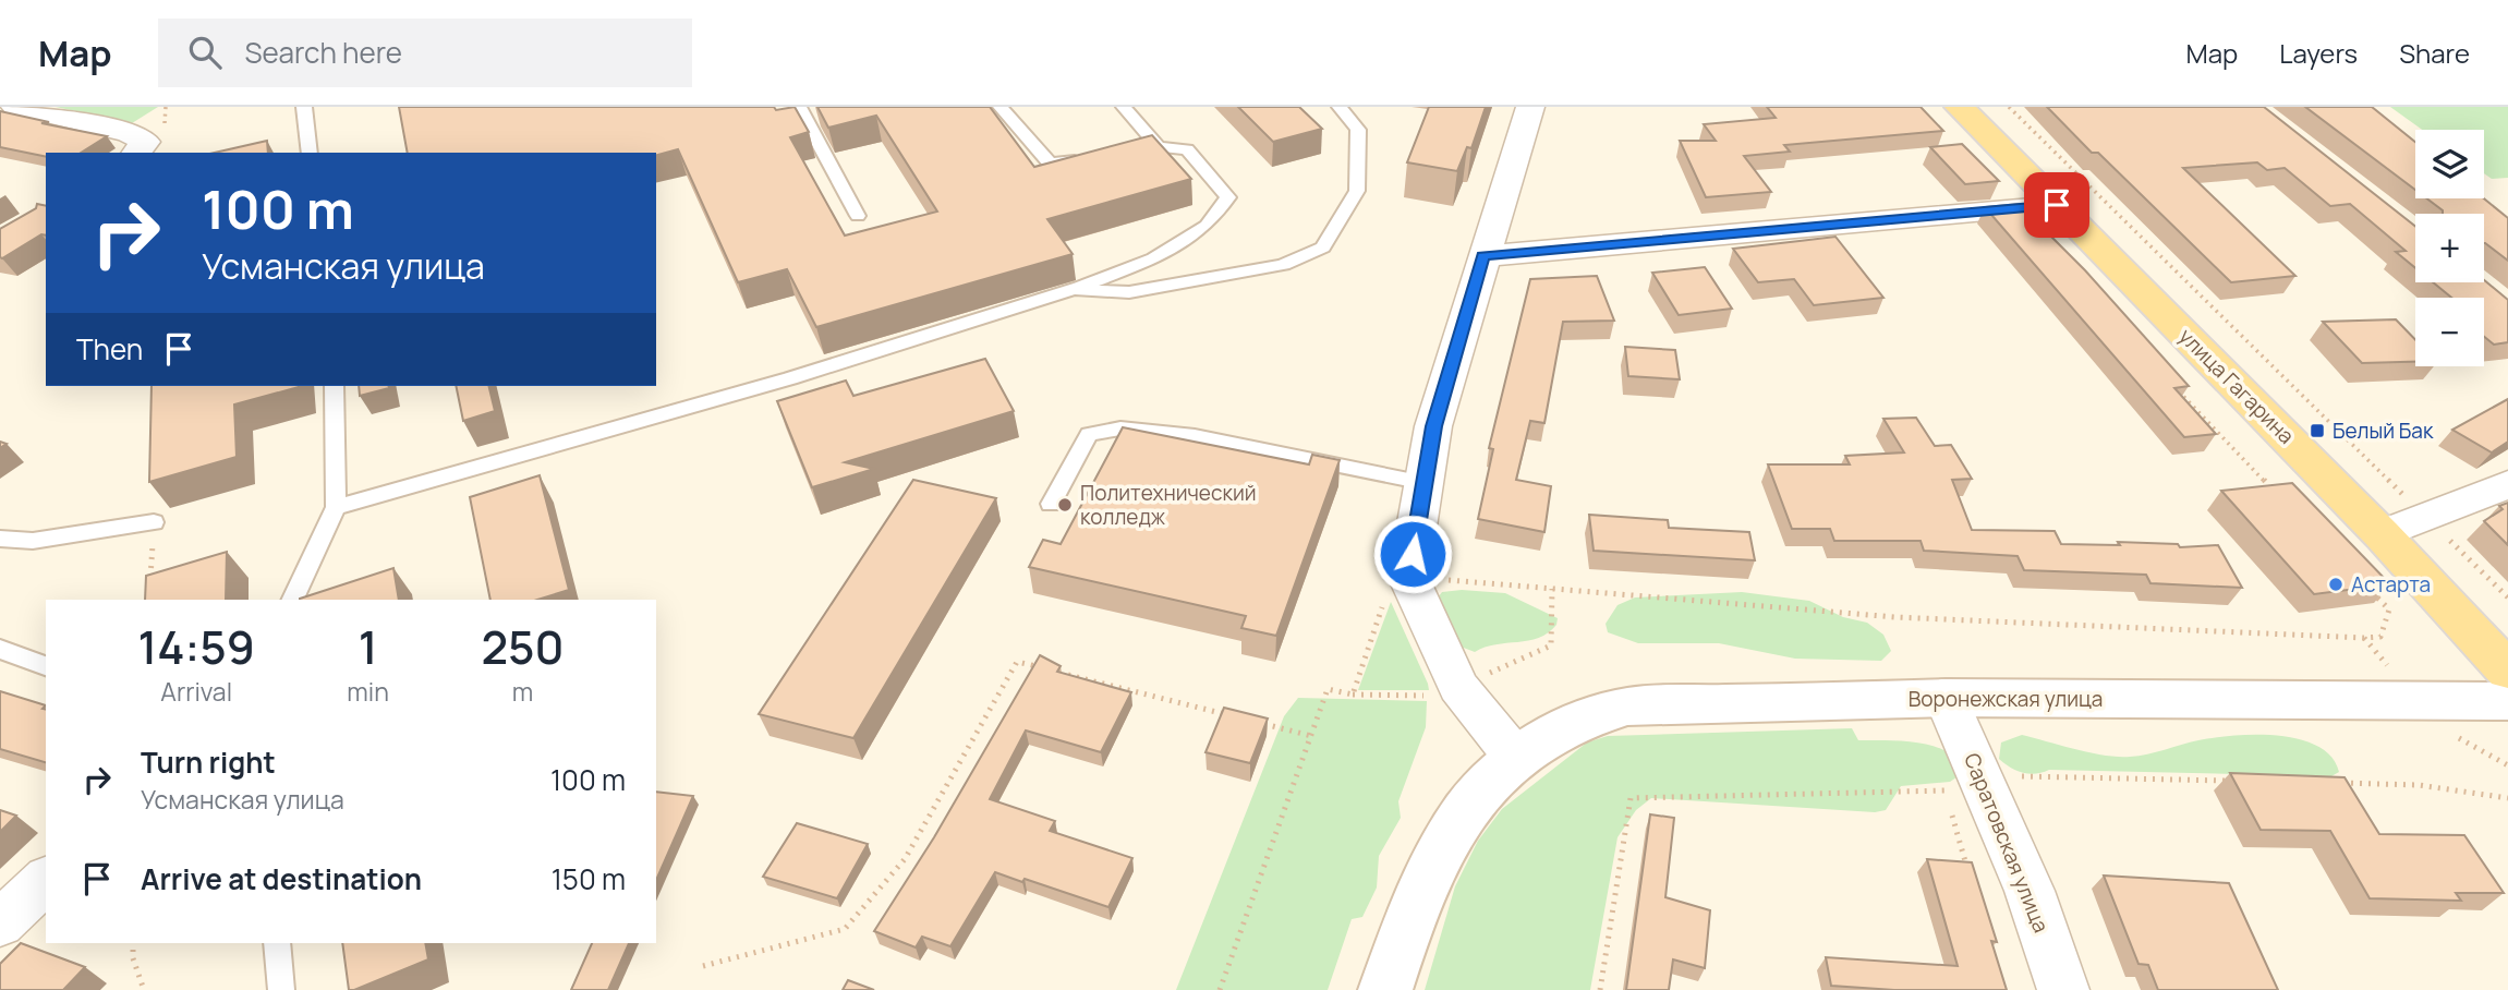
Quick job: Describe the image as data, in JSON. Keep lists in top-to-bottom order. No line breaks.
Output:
{"streets":{"main road":["улица Гагарина","Воронежская улица"],"street":["Саратовская улица"]},"crossings":[["Воронежская улица","Саратовская улица"]],"places":{"transit":["Белый Бак"],"other":["Политехнический колледж","Астарта"]},"page":{"header":"Map","search":"Search here","nav":["Map","Layers","Share"],"map_buttons":["+","−"],"turn":["100 m","Усманская улица"],"then":"Then","eta":["14:59","Arrival","1","min","250","m"],"list":[{"name":"Turn right","note":"Усманская улица","value":"100 m"},{"name":"Arrive at destination","value":"150 m"}]}}
